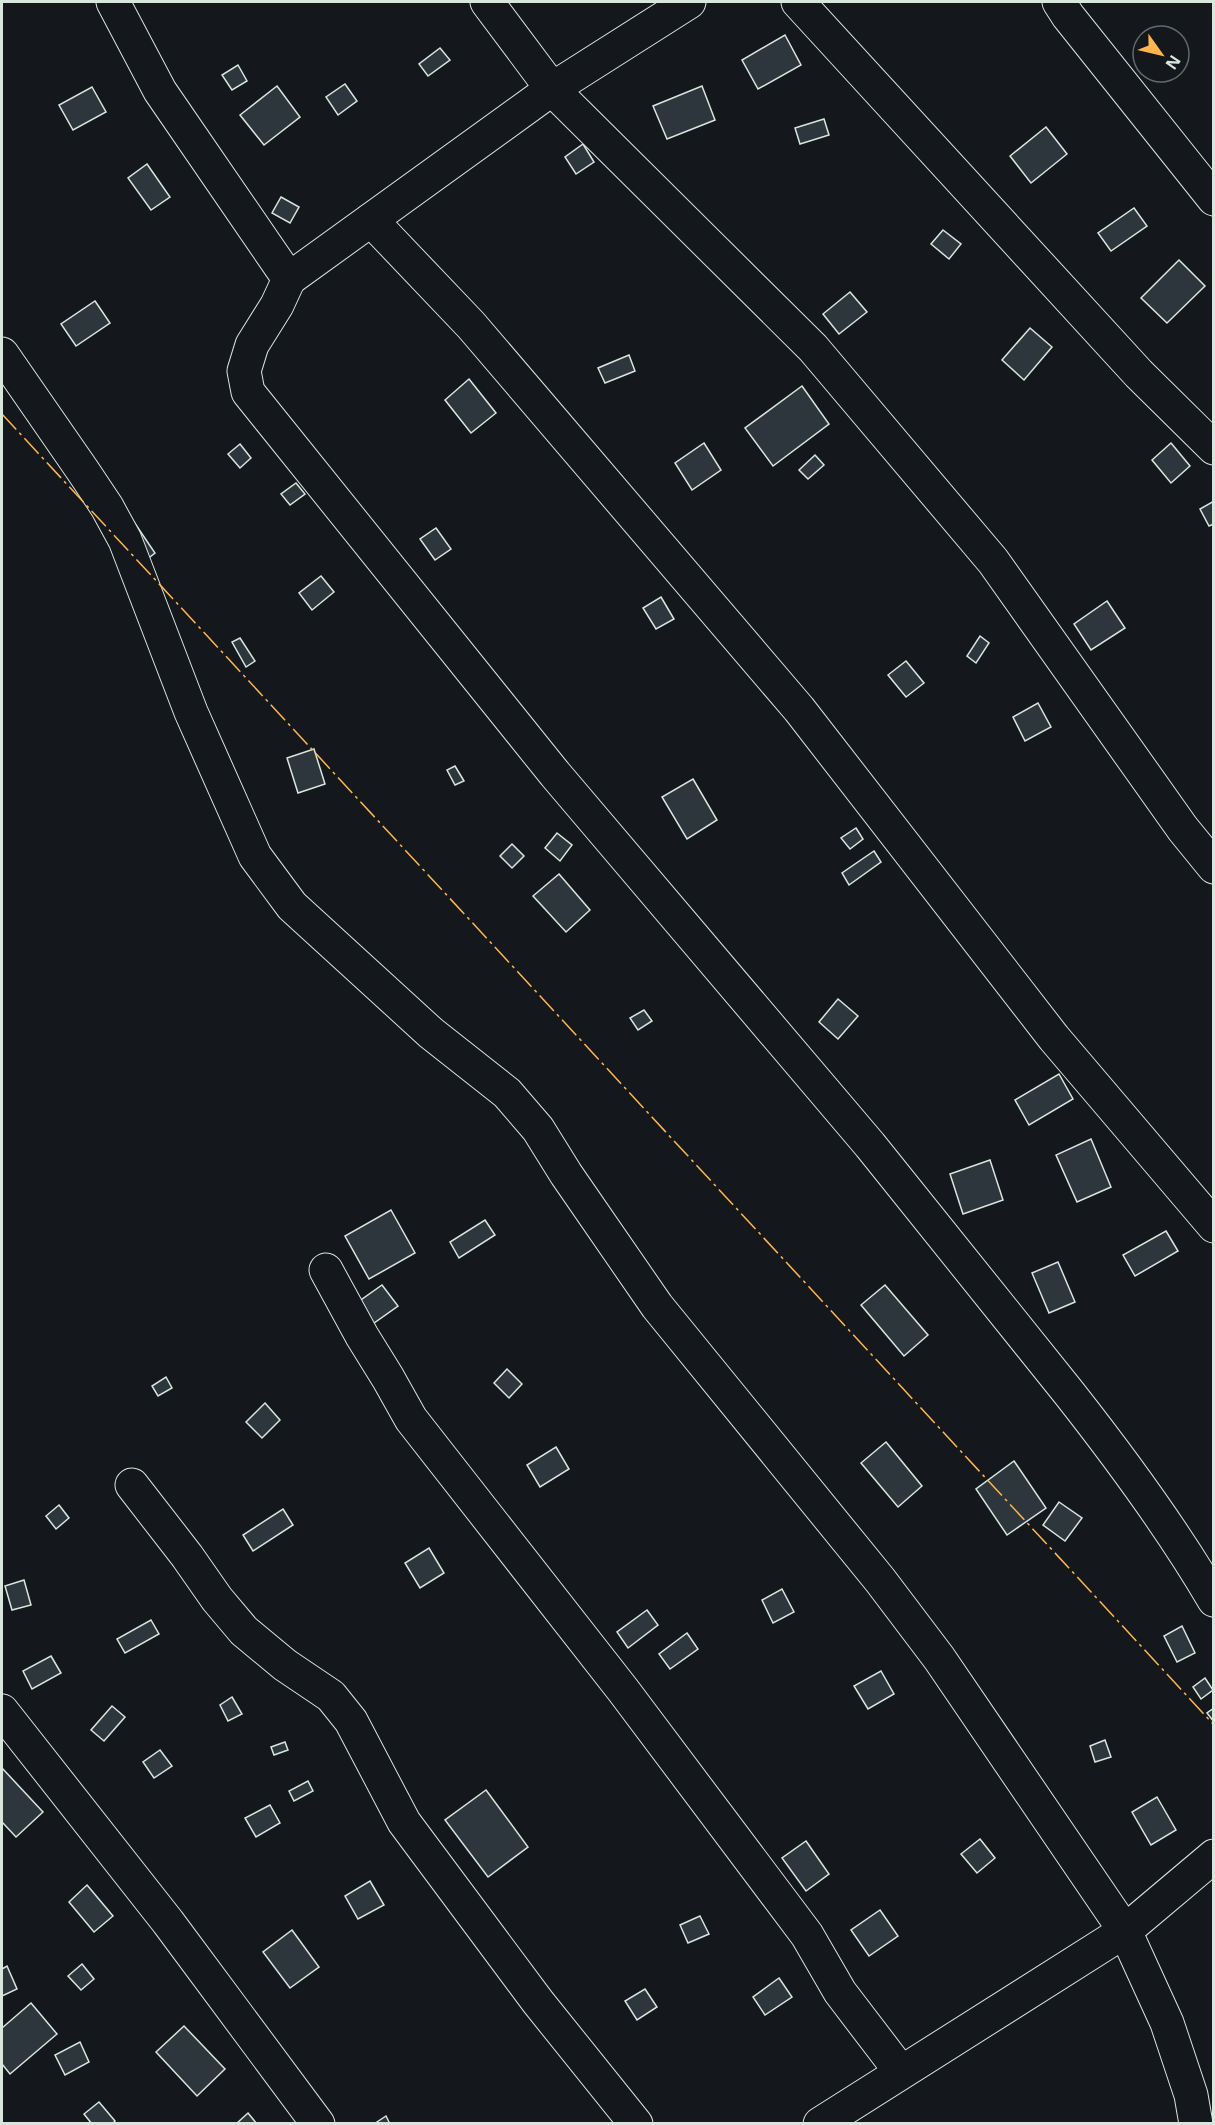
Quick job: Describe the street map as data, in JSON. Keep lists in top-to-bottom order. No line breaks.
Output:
{"north":"bottom right"}
